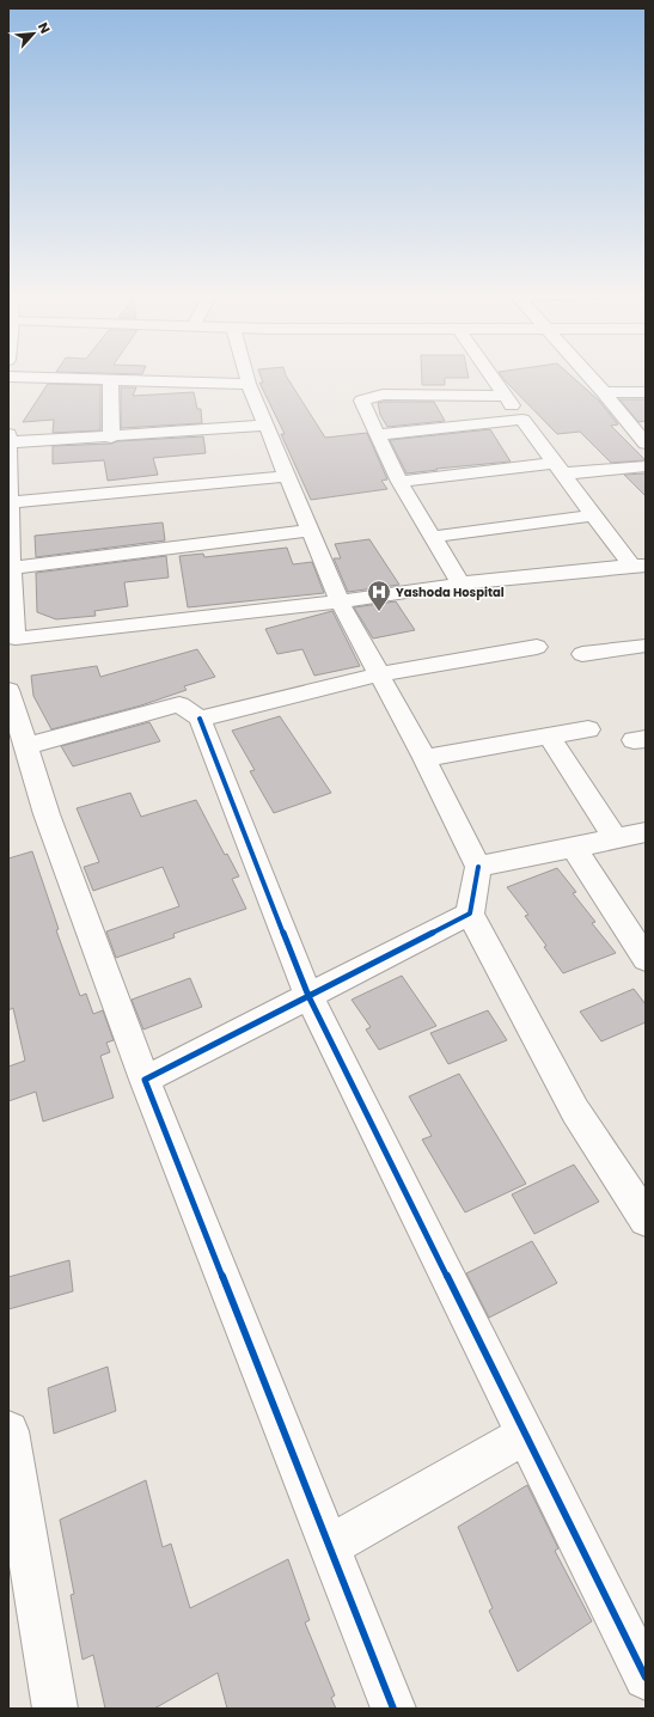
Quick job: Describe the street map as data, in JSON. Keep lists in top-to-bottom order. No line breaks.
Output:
{"places":{"hospital":["Yashoda Hospital"]},"north":"top right"}
